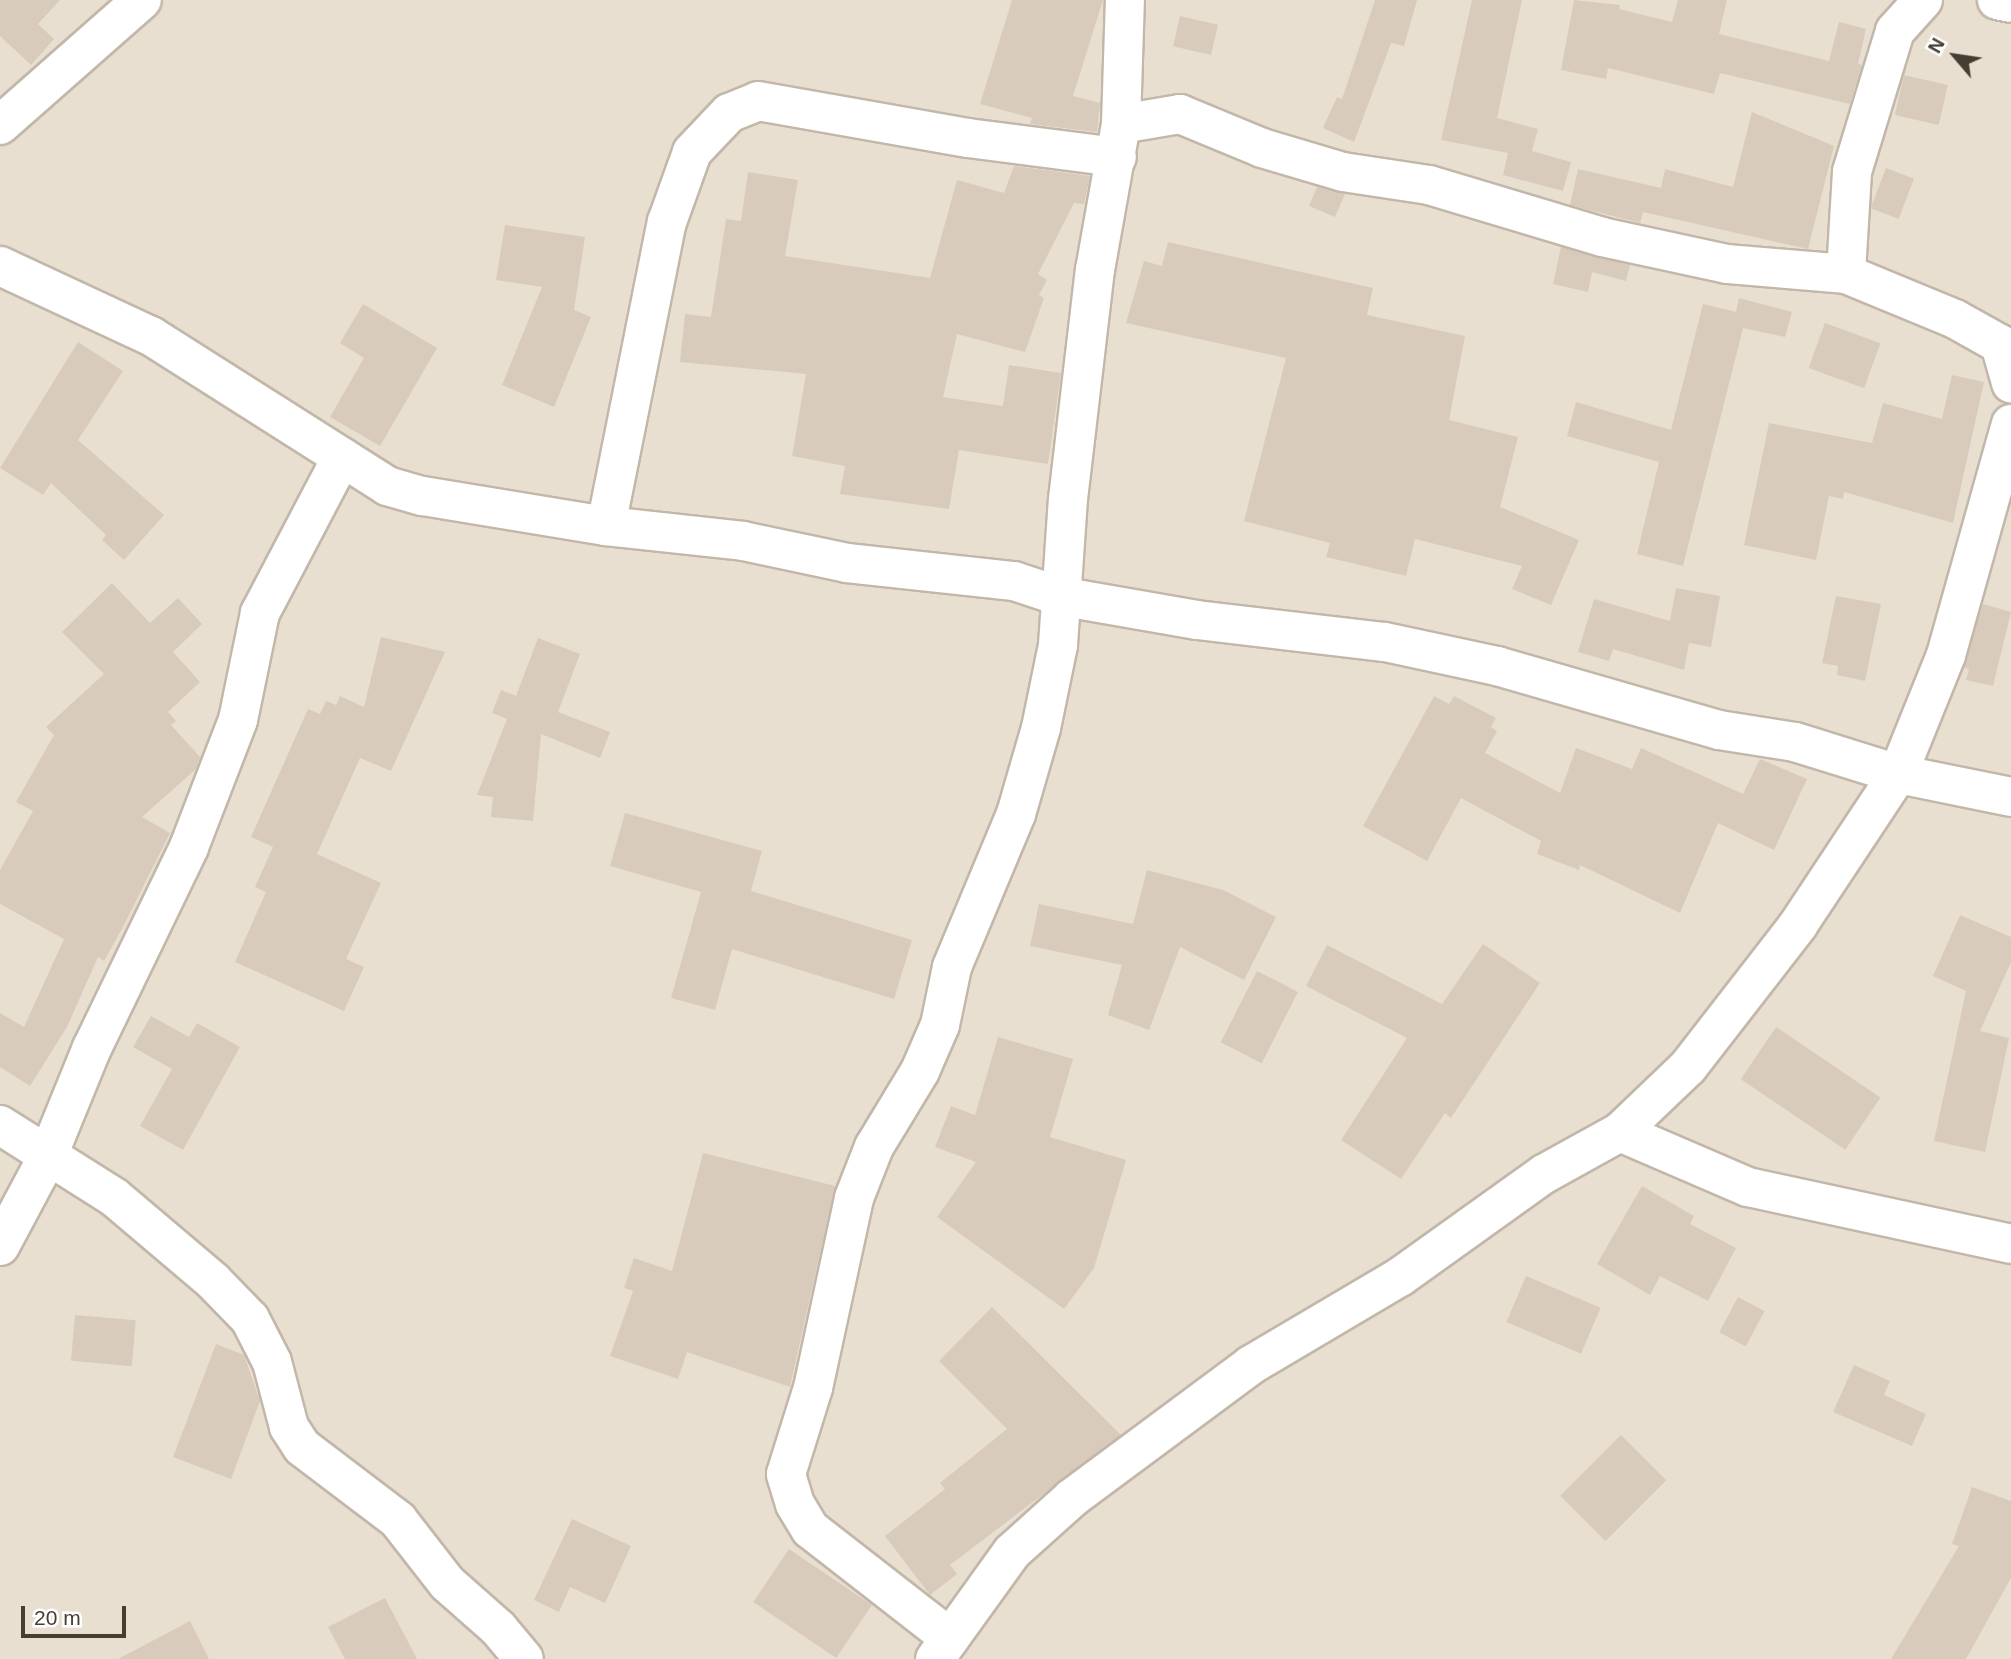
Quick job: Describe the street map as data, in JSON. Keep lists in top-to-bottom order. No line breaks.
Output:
{"scale_bar":"20 m","north":"top left"}
